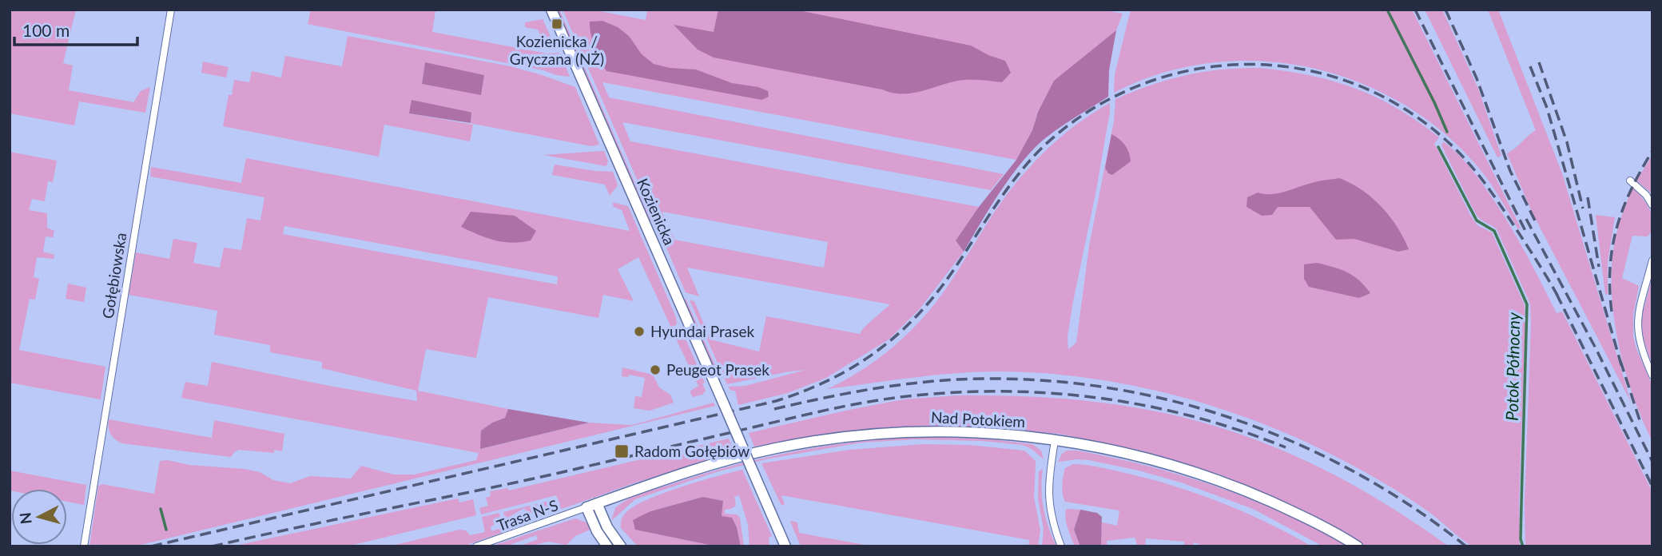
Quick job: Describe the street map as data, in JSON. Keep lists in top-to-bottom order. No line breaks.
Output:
{"streets":{"main road":["Kozienicka","Nad Potokiem"],"street":["Gołębiowska","Trasa N-S"]},"crossings":[["Nad Potokiem","Trasa N-S"]],"water":["Potok Północny"],"places":{"transit":["Kozienicka / Gryczana (NŻ)","Radom Gołębiów"],"other":["Hyundai Prasek","Peugeot Prasek"]},"scale_bar":"100 m","north":"left"}
